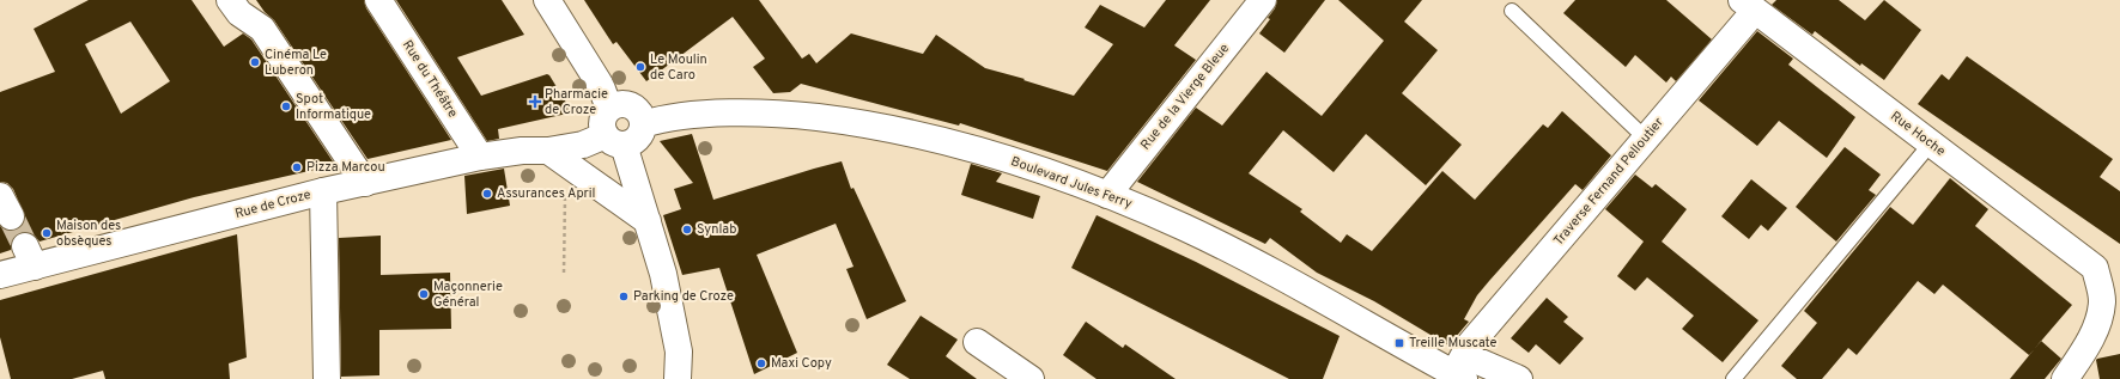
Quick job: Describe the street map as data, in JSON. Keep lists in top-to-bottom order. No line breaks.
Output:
{"streets":{"street":["Rue du Théâtre","Rue de la Vierge Bleue","Rue Hoche","Traverse Fernand Pelloutier","Boulevard Jules Ferry","Rue de Croze"]},"crossings":[["Rue du Théâtre","Rue de Croze"],["Rue de la Vierge Bleue","Boulevard Jules Ferry"],["Rue Hoche","Traverse Fernand Pelloutier"],["Traverse Fernand Pelloutier","Boulevard Jules Ferry"],["Boulevard Jules Ferry","Rue de Croze"]],"places":{"other":["Cinéma Le Luberon","Le Moulin de Caro","Spot Informatique","Pizza Marcou","Assurances April","Synlab","Maison des obsèques","Maçonnerie Général","Parking de Croze","Maxi Copy"],"health":["Pharmacie de Croze"],"transit":["Treille Muscate"]}}
